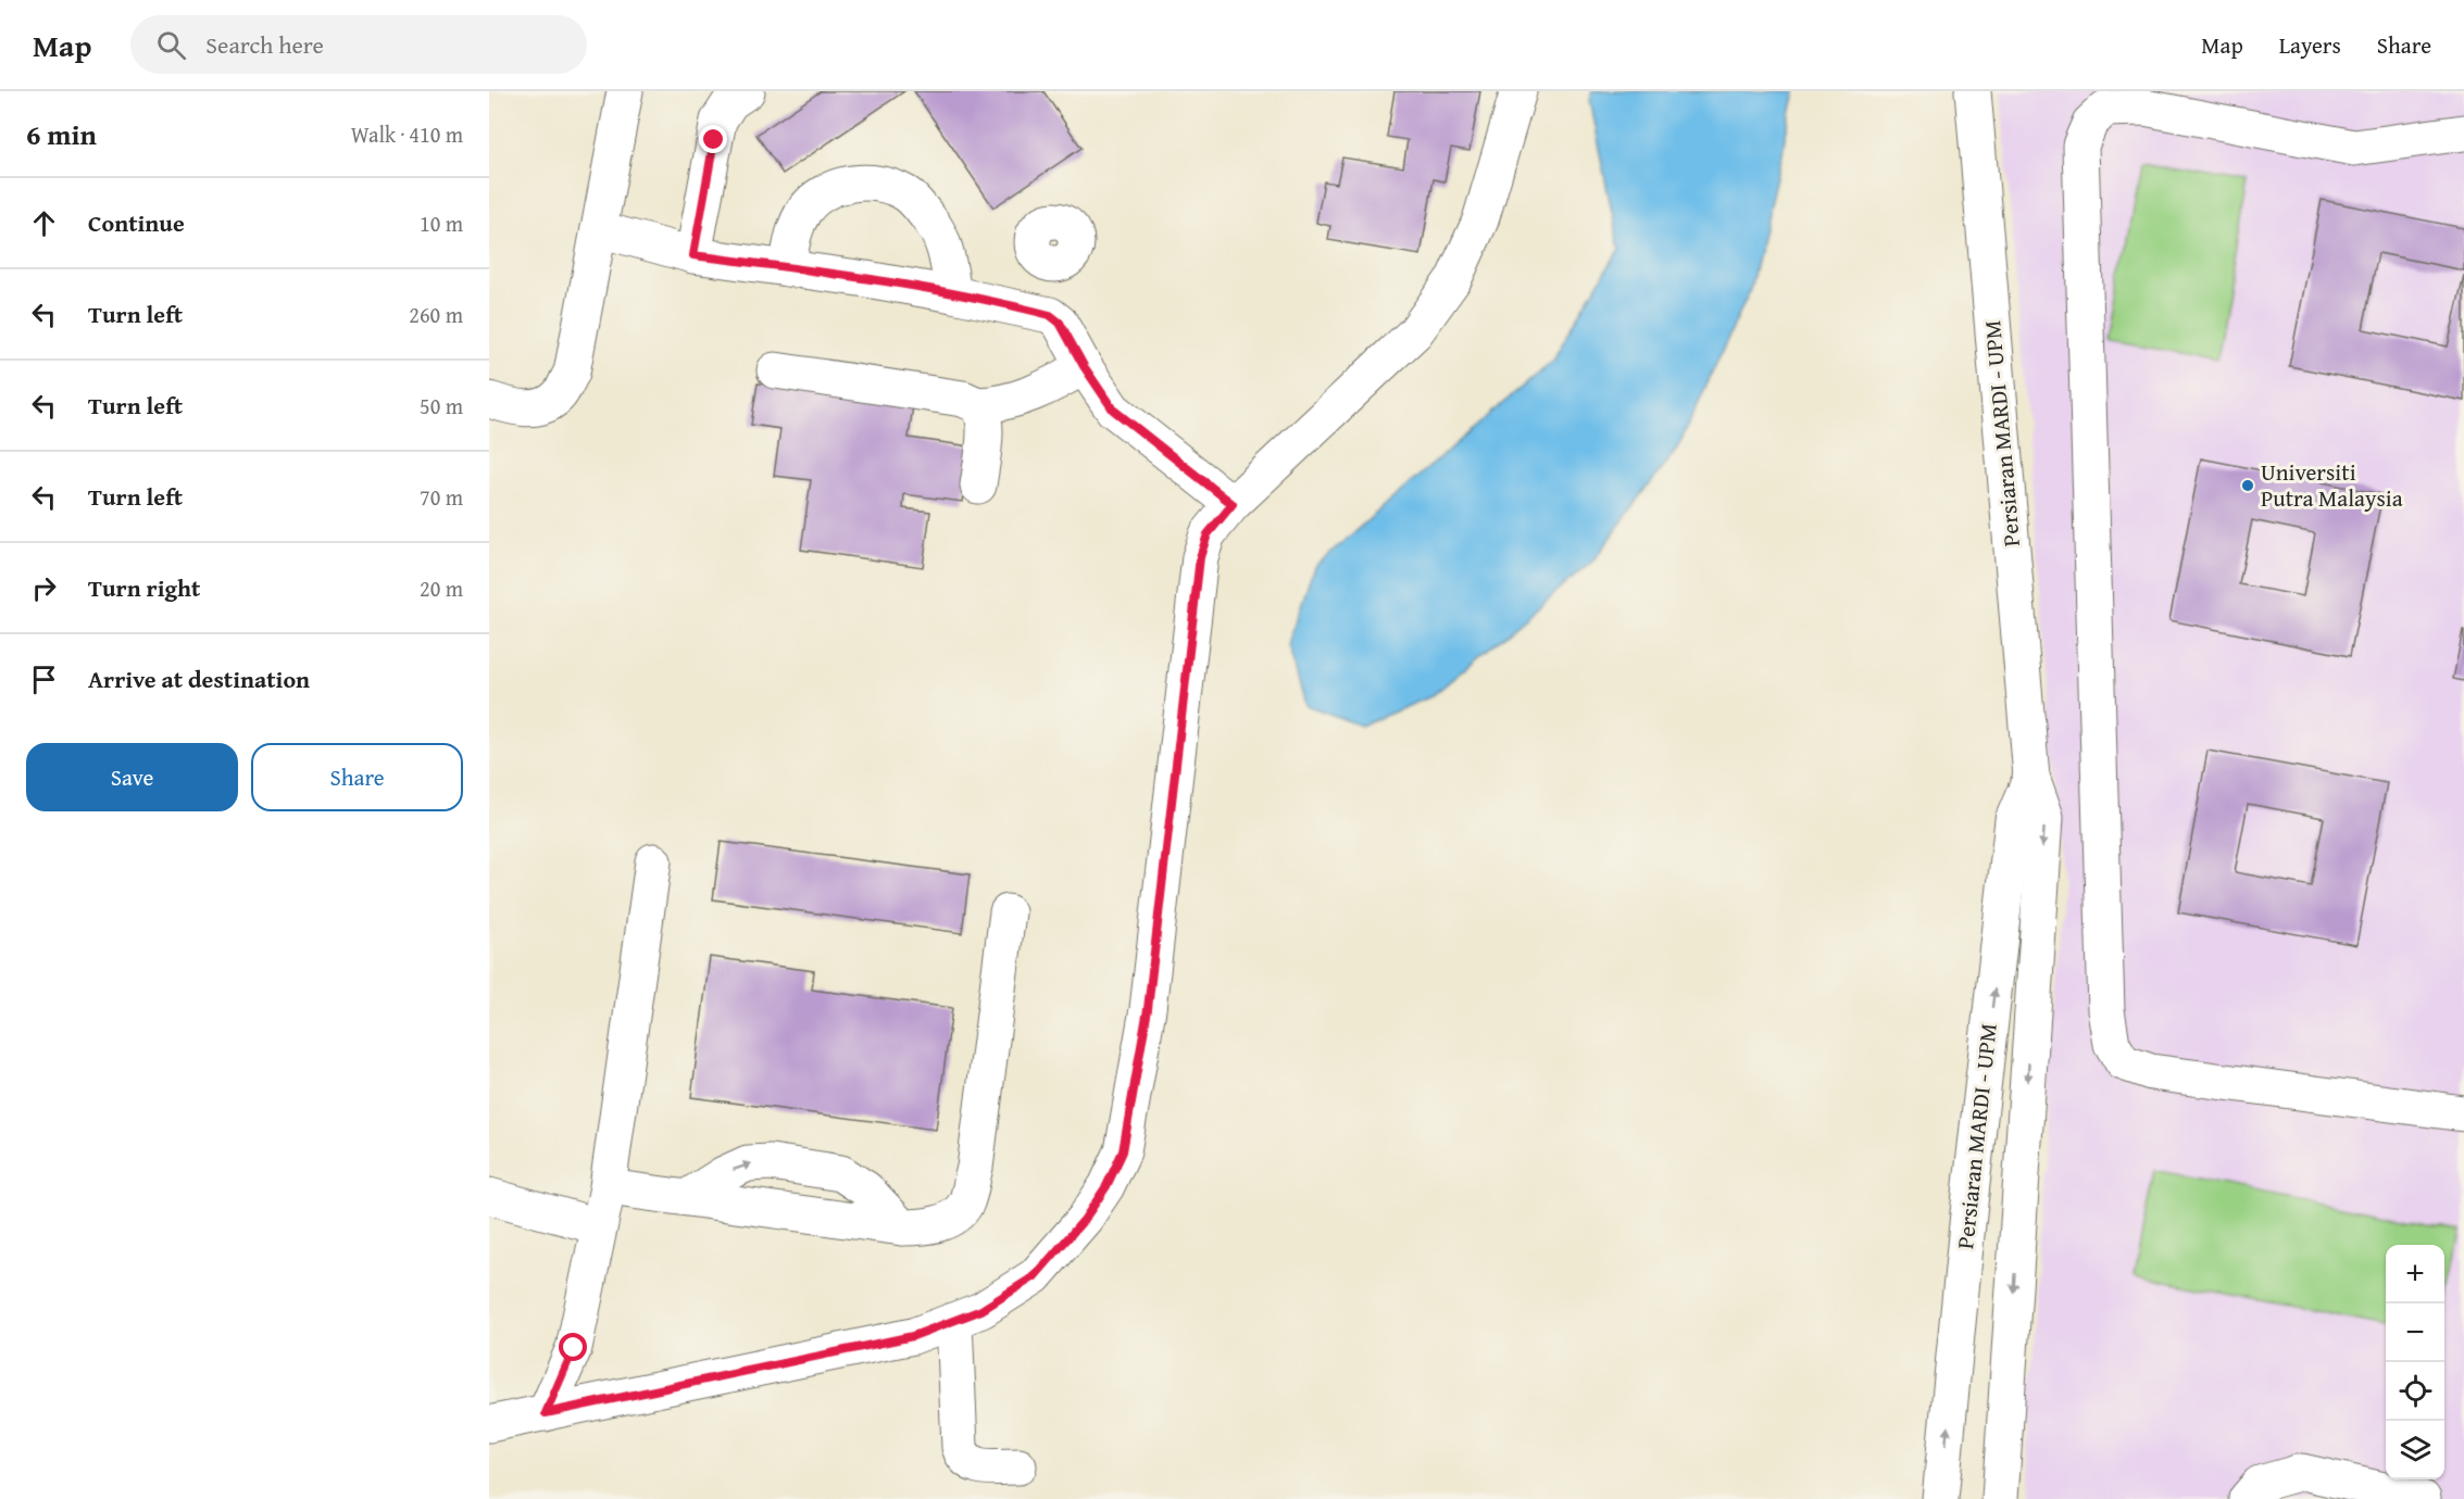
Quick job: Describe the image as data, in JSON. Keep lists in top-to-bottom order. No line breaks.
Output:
{"streets":{"street":["Persiaran MARDI - UPM"]},"places":["Universiti Putra Malaysia"],"page":{"header":"Map","search":"Search here","nav":["Map","Layers","Share"],"heading":["6 min","Walk · 410 m"],"list":[["Continue","10 m"],["Turn left","260 m"],["Turn left","50 m"],["Turn left","70 m"],["Turn right","20 m"],"Arrive at destination"],"buttons":["Save","Share"],"map_buttons":["+","−"]}}
